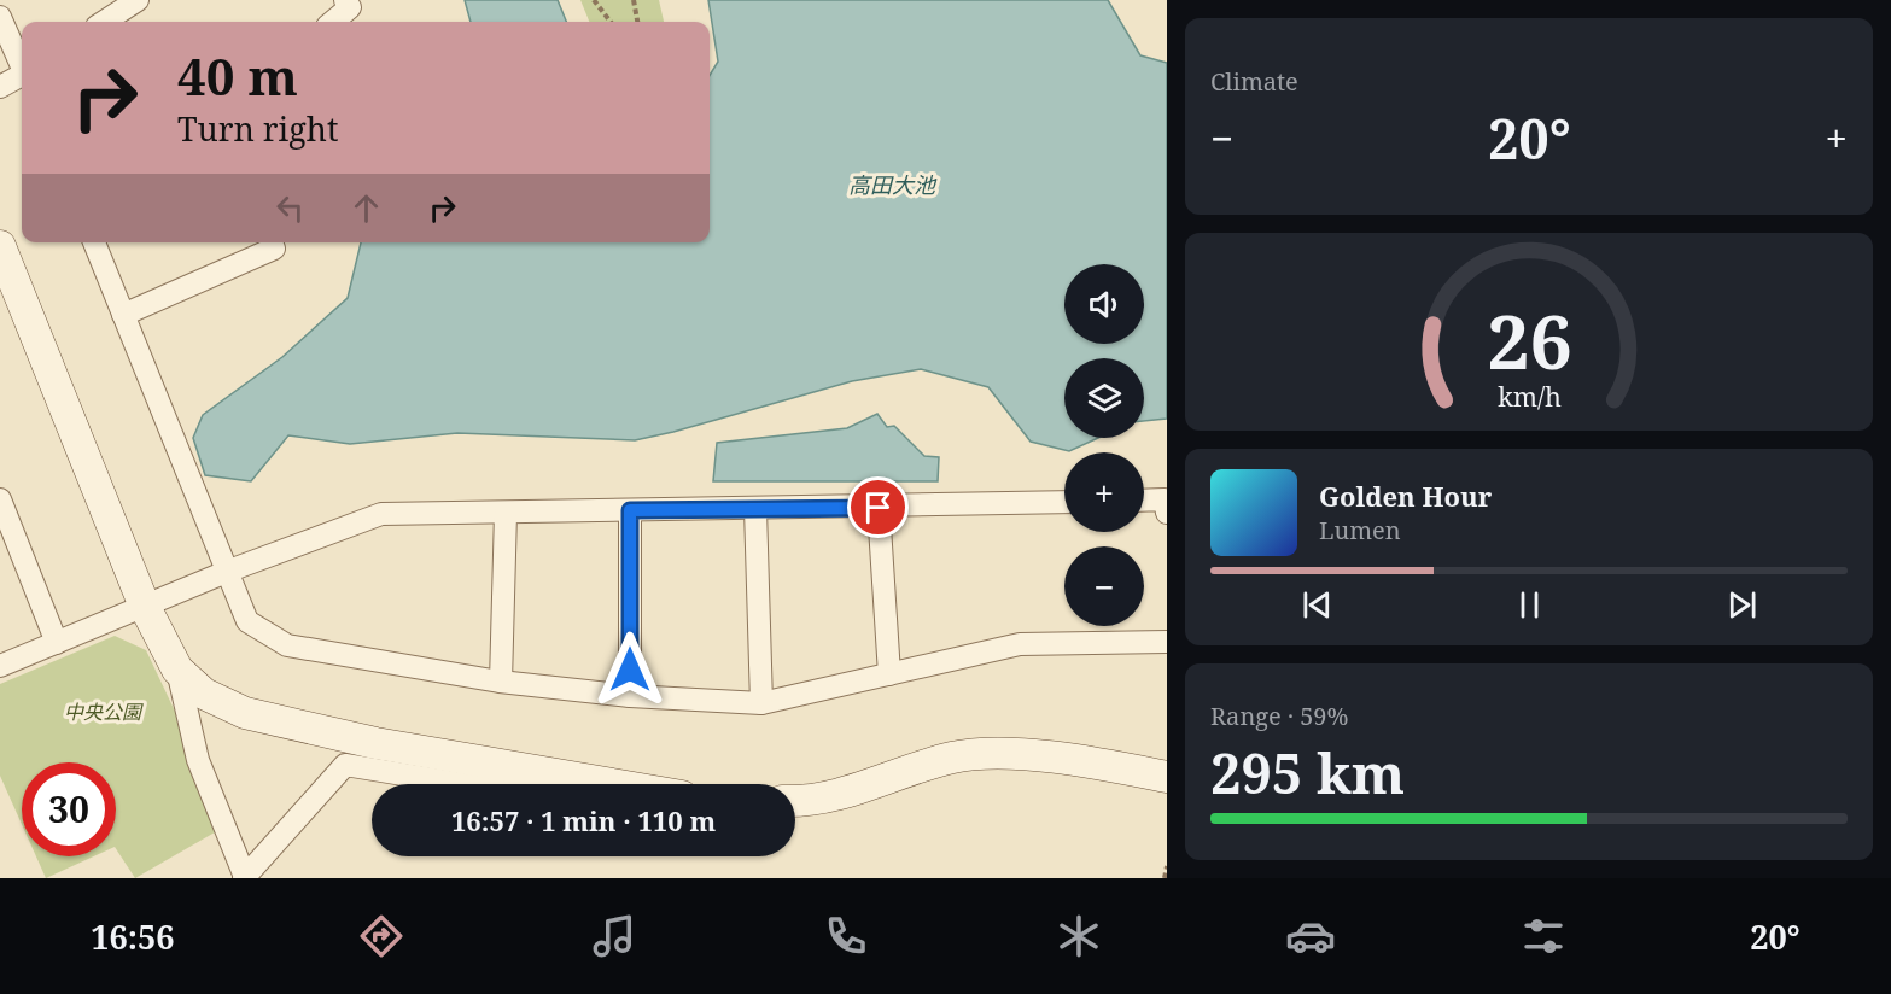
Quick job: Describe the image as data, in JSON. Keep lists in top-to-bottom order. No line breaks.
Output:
{"water":["高田大池"],"parks":["中央公園"],"page":{"tile":["Climate",["Range · 59%","295 km"]],"turn":["40 m","Turn right"],"heat":["−","20°","+"],"map_buttons":["+","−"],"song":["Golden Hour","Lumen"],"limit":"30","trip":"16:57 · 1 min · 110 m","tabs":["16:56","20°"],"gauge":["26","km/h"]}}
